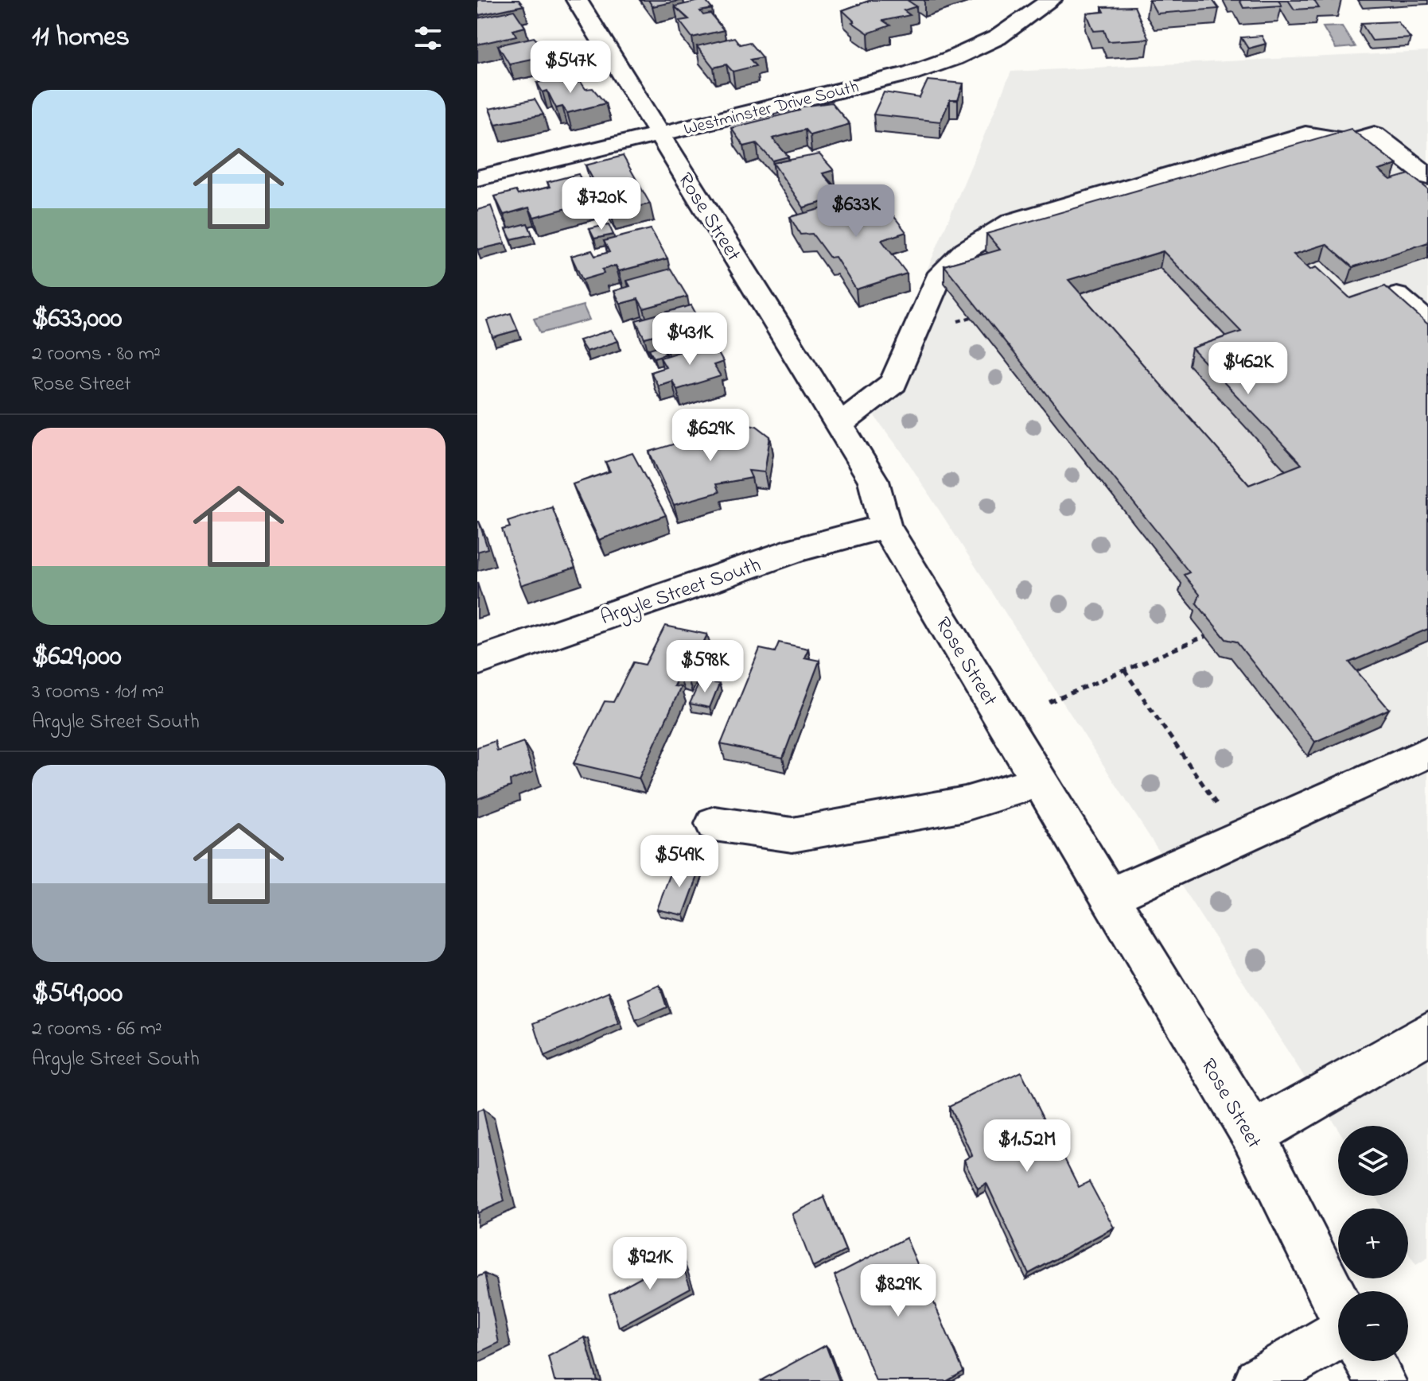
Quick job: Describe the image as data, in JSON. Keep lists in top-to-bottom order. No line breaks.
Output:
{"streets":{"street":["Westminster Drive South","Rose Street","Argyle Street South"]},"crossings":[["Westminster Drive South","Rose Street"],["Rose Street","Argyle Street South"]],"page":{"heading":"11 homes","price":["$547K","$720K","$633K","$431K","$462K","$629K","$598K","$549K","$1.52M","$921K","$829K"],"list":[{"name":"$633,000","note":"2 rooms · 80 m² · Rose Street"},{"name":"$629,000","note":"3 rooms · 101 m² · Argyle Street South"},{"name":"$549,000","note":"2 rooms · 66 m² · Argyle Street South"}],"map_buttons":["+","−"]}}
